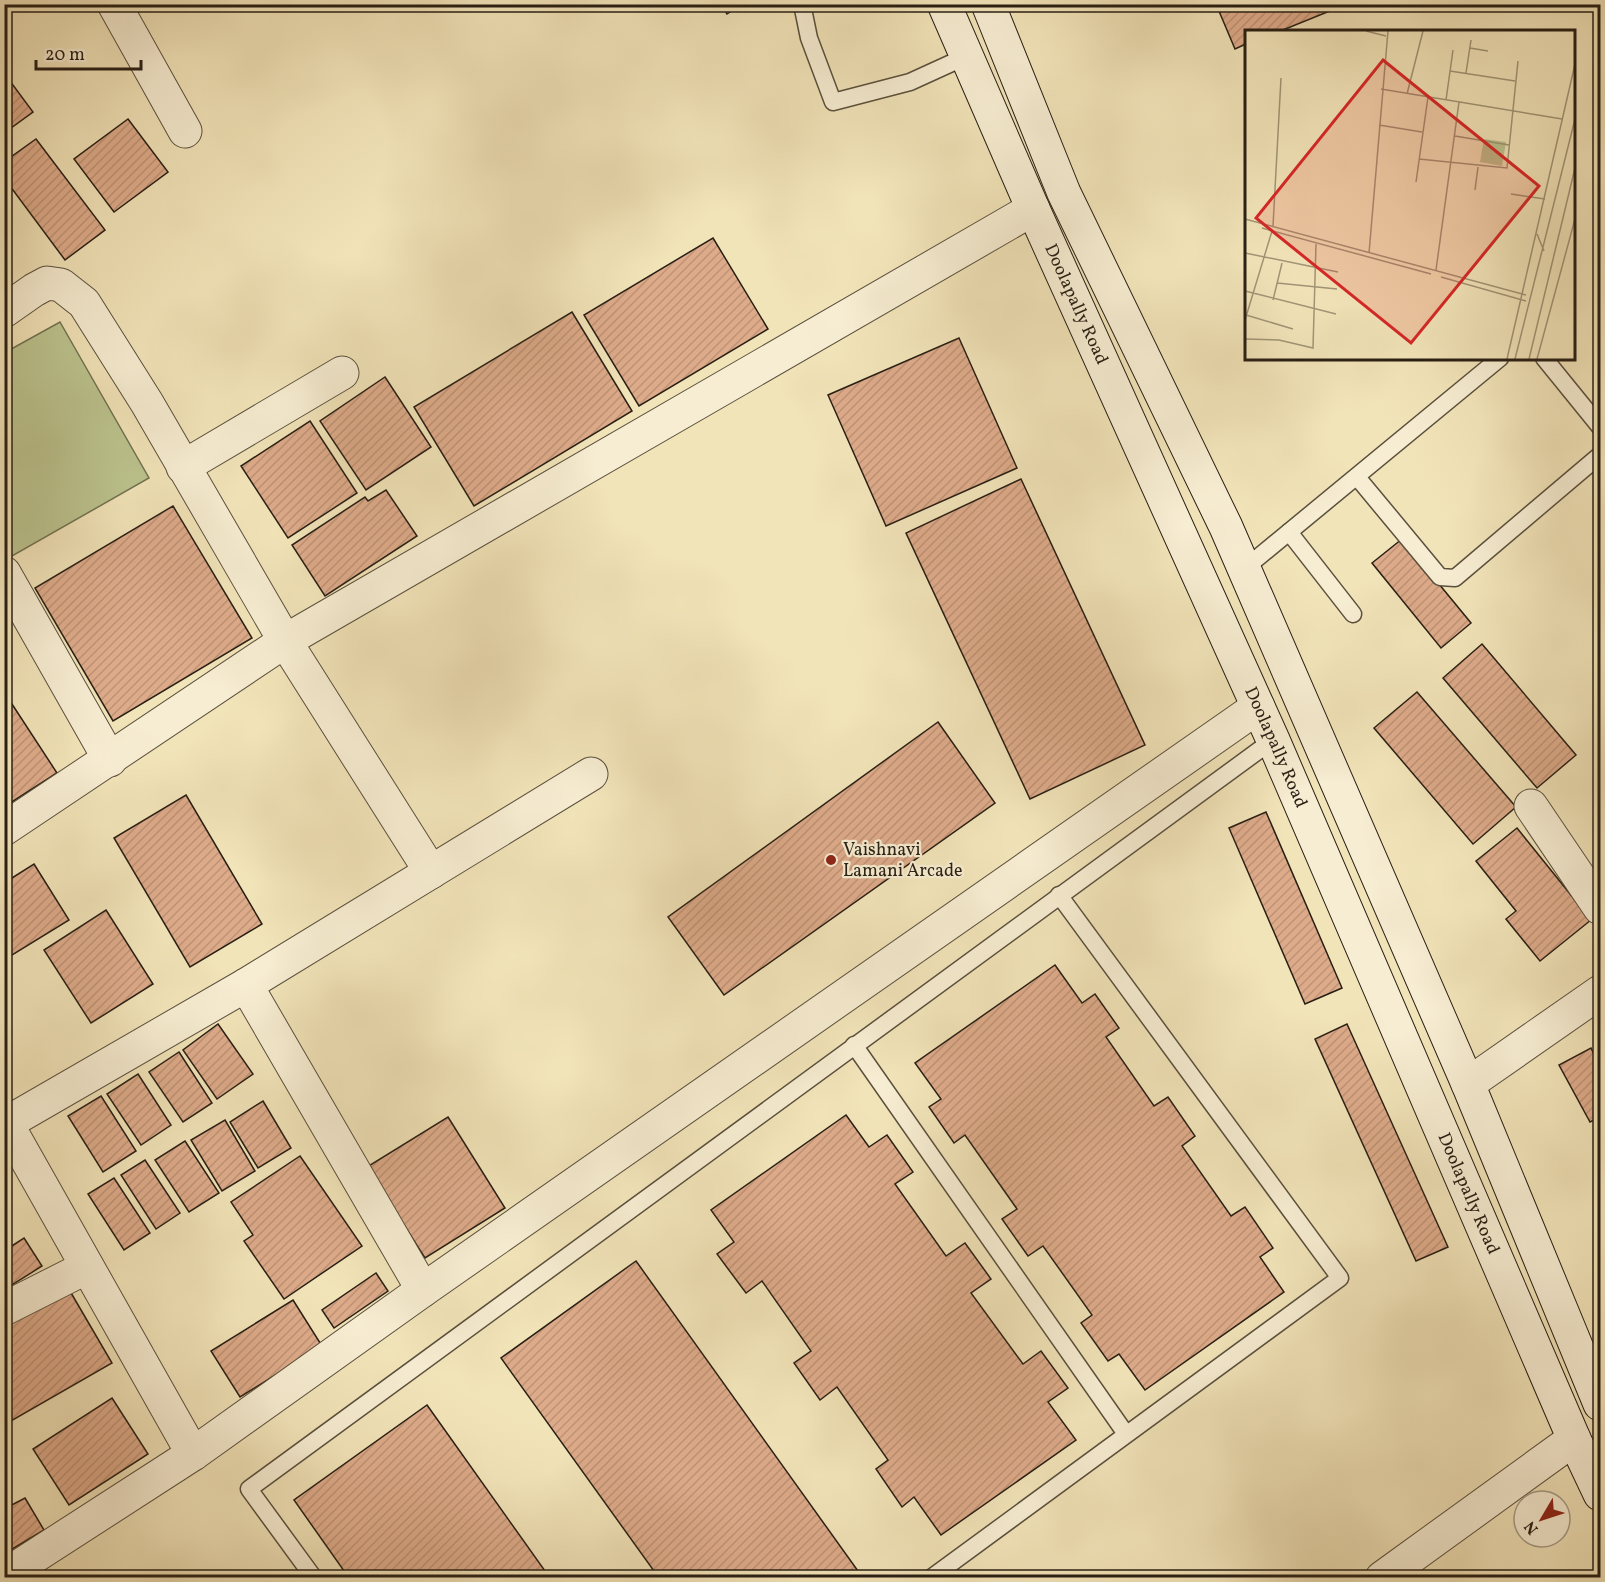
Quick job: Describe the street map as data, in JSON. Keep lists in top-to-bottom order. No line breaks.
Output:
{"streets":{"street":["Doolapally Road"]},"places":["Vaishnavi Lamani Arcade"],"scale_bar":"20 m","north":"bottom left"}
